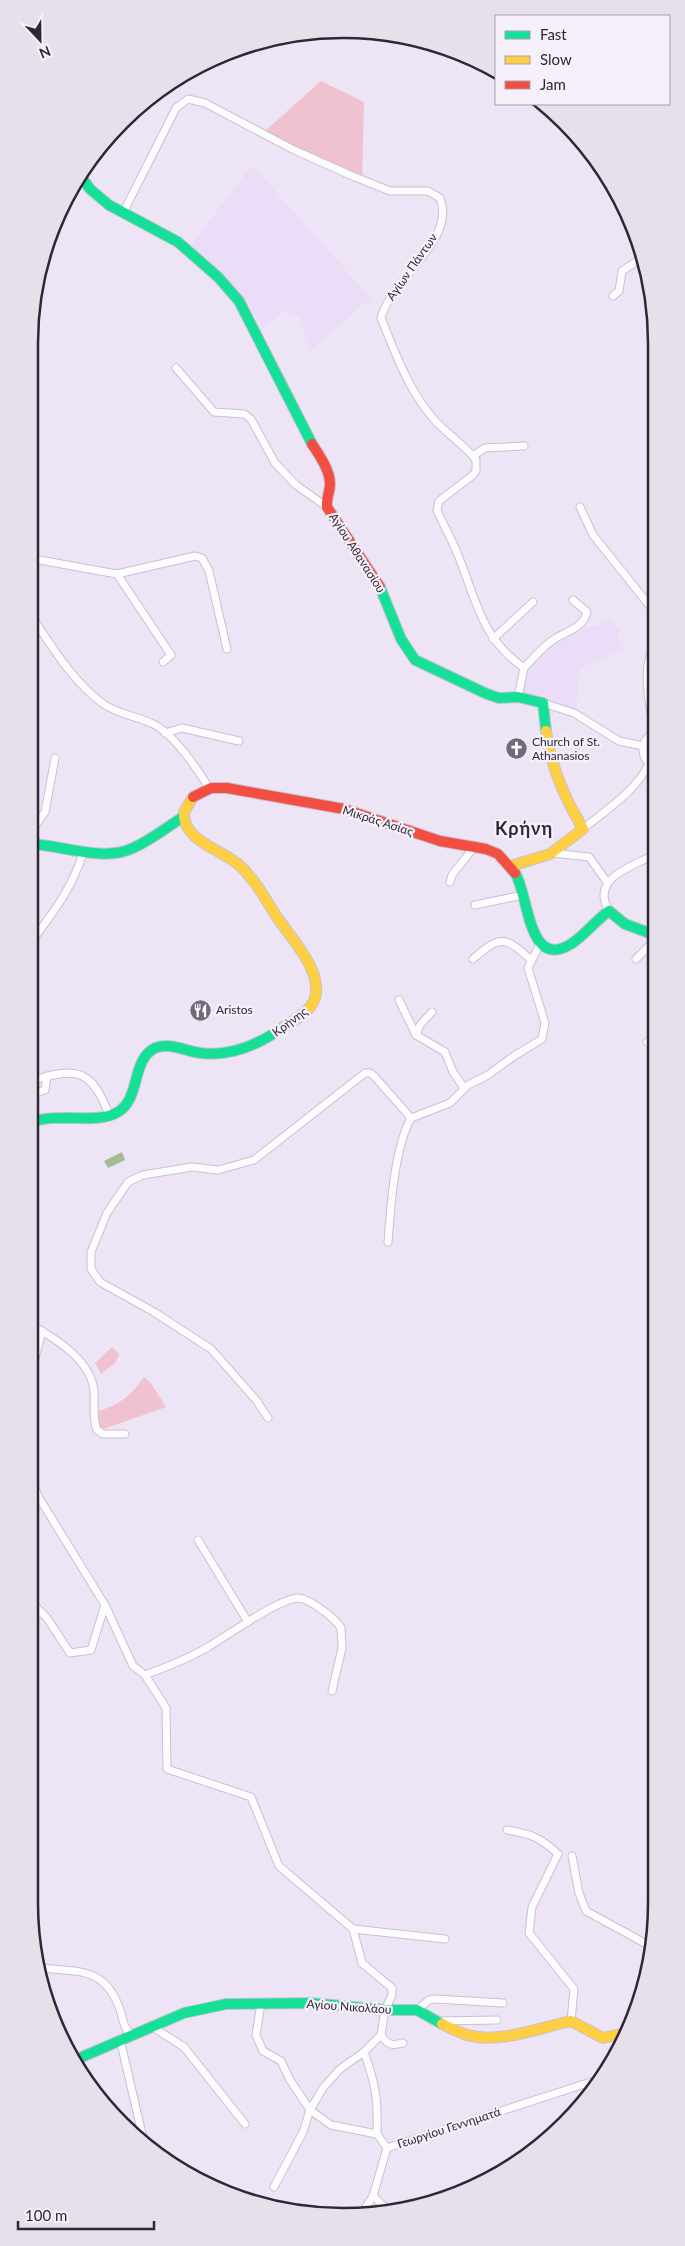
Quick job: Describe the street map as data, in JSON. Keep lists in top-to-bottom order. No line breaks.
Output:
{"streets":{"street":["Αγίων Πάντων","Αγίου Αθανασίου","Μικράς Ασίας","Κρήνης","Αγίου Νικολάου","Γεωργίου Γεννηματά"]},"crossings":[["Αγίων Πάντων","Αγίου Αθανασίου"]],"districts":["Κρήνη"],"places":{"church":["Church of St. Athanasios"],"restaurant":["Aristos"]},"legend":["Fast","Slow","Jam"],"scale_bar":"100 m","north":"bottom"}
